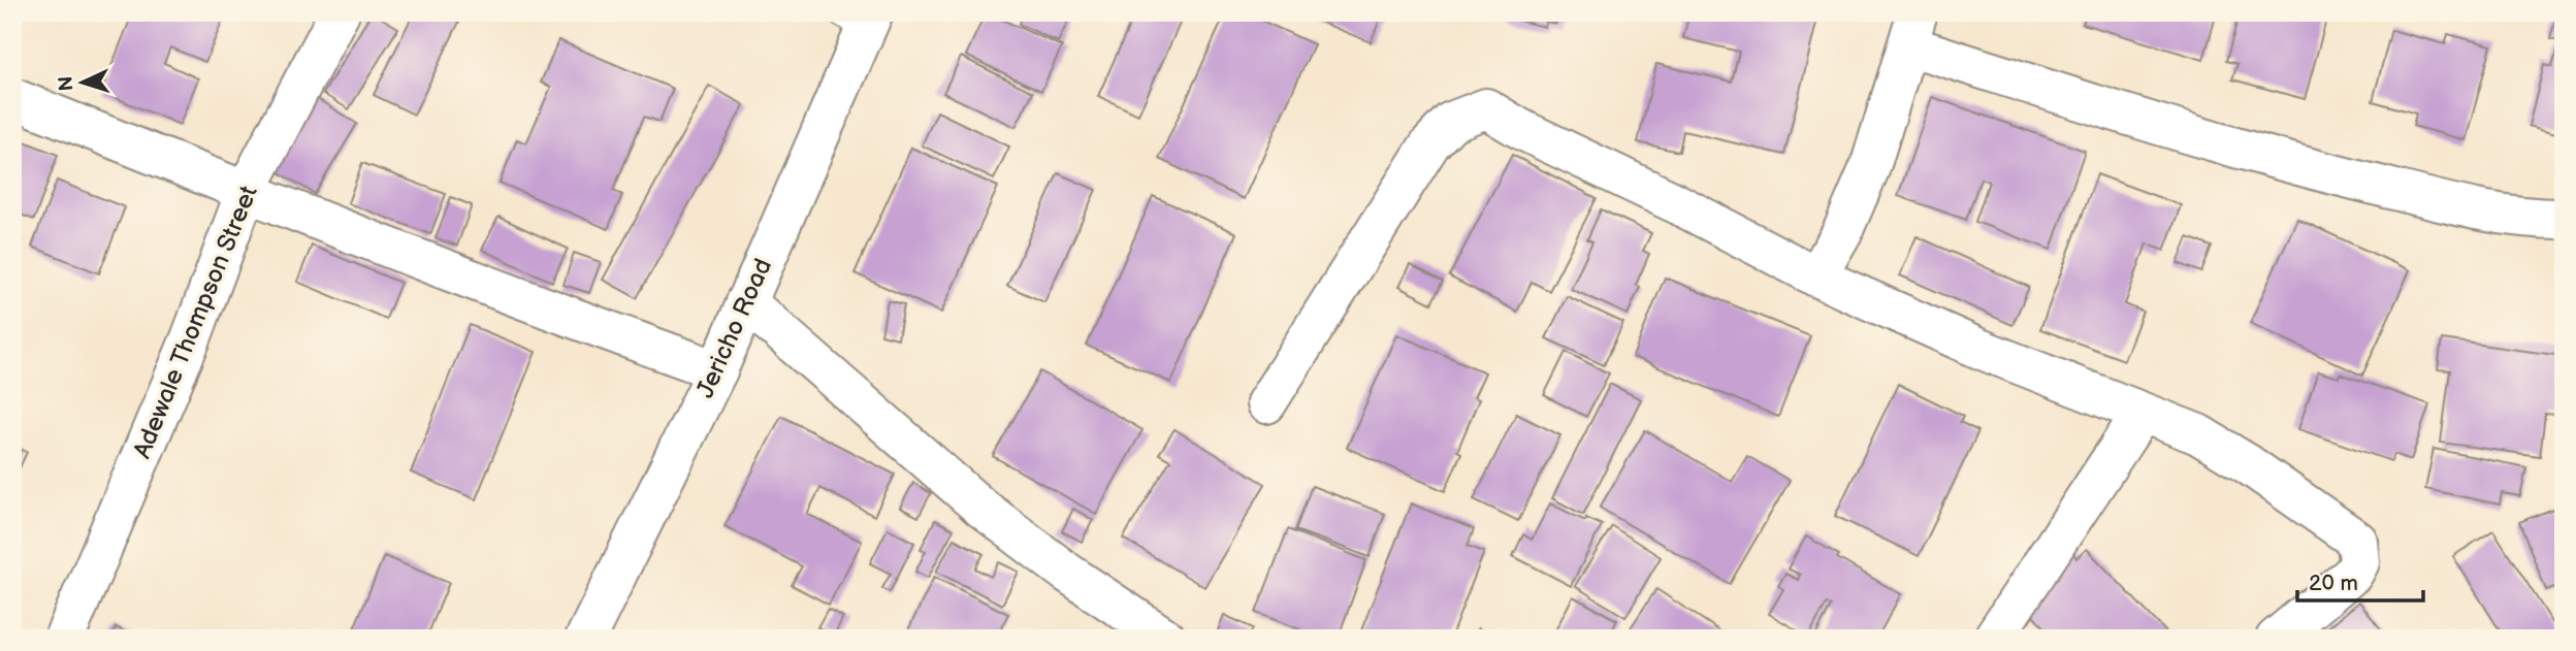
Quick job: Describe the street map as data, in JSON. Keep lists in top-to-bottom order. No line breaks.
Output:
{"streets":{"street":["Adewale Thompson Street","Jericho Road"]},"scale_bar":"20 m","north":"left"}
